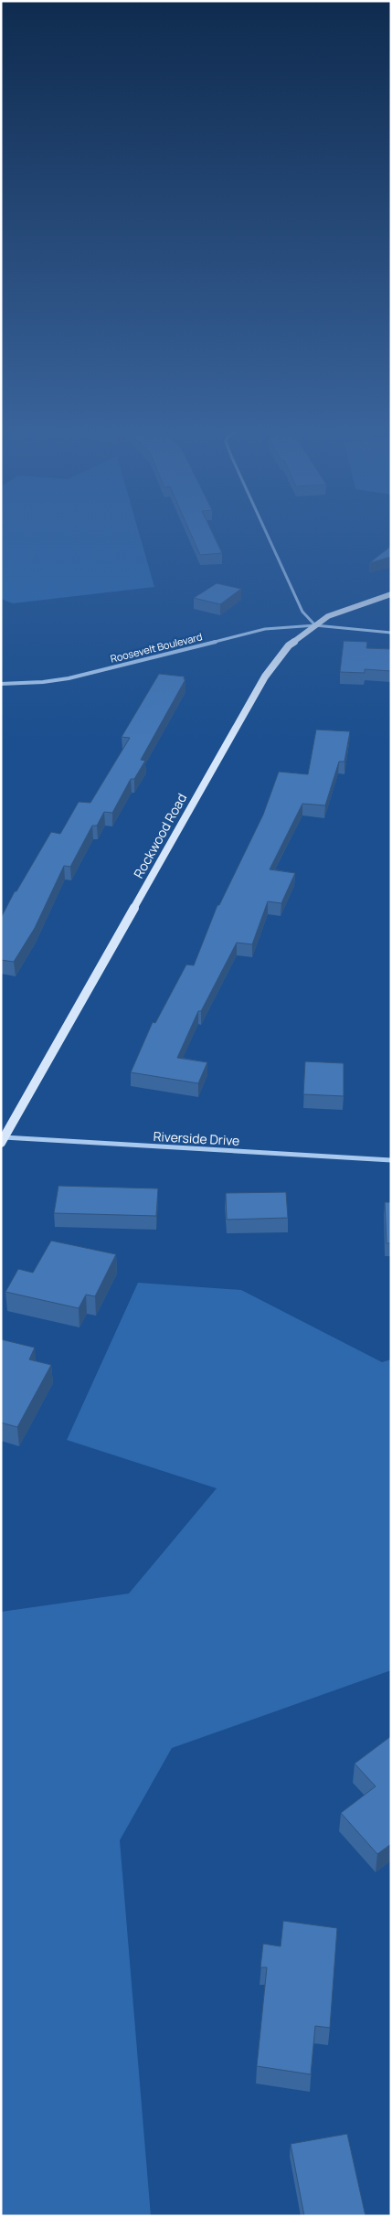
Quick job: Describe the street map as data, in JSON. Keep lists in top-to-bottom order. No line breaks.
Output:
{"streets":{"street":["Roosevelt Boulevard","Rockwood Road","Riverside Drive"]},"crossings":[["Roosevelt Boulevard","Rockwood Road"],["Rockwood Road","Riverside Drive"]]}
